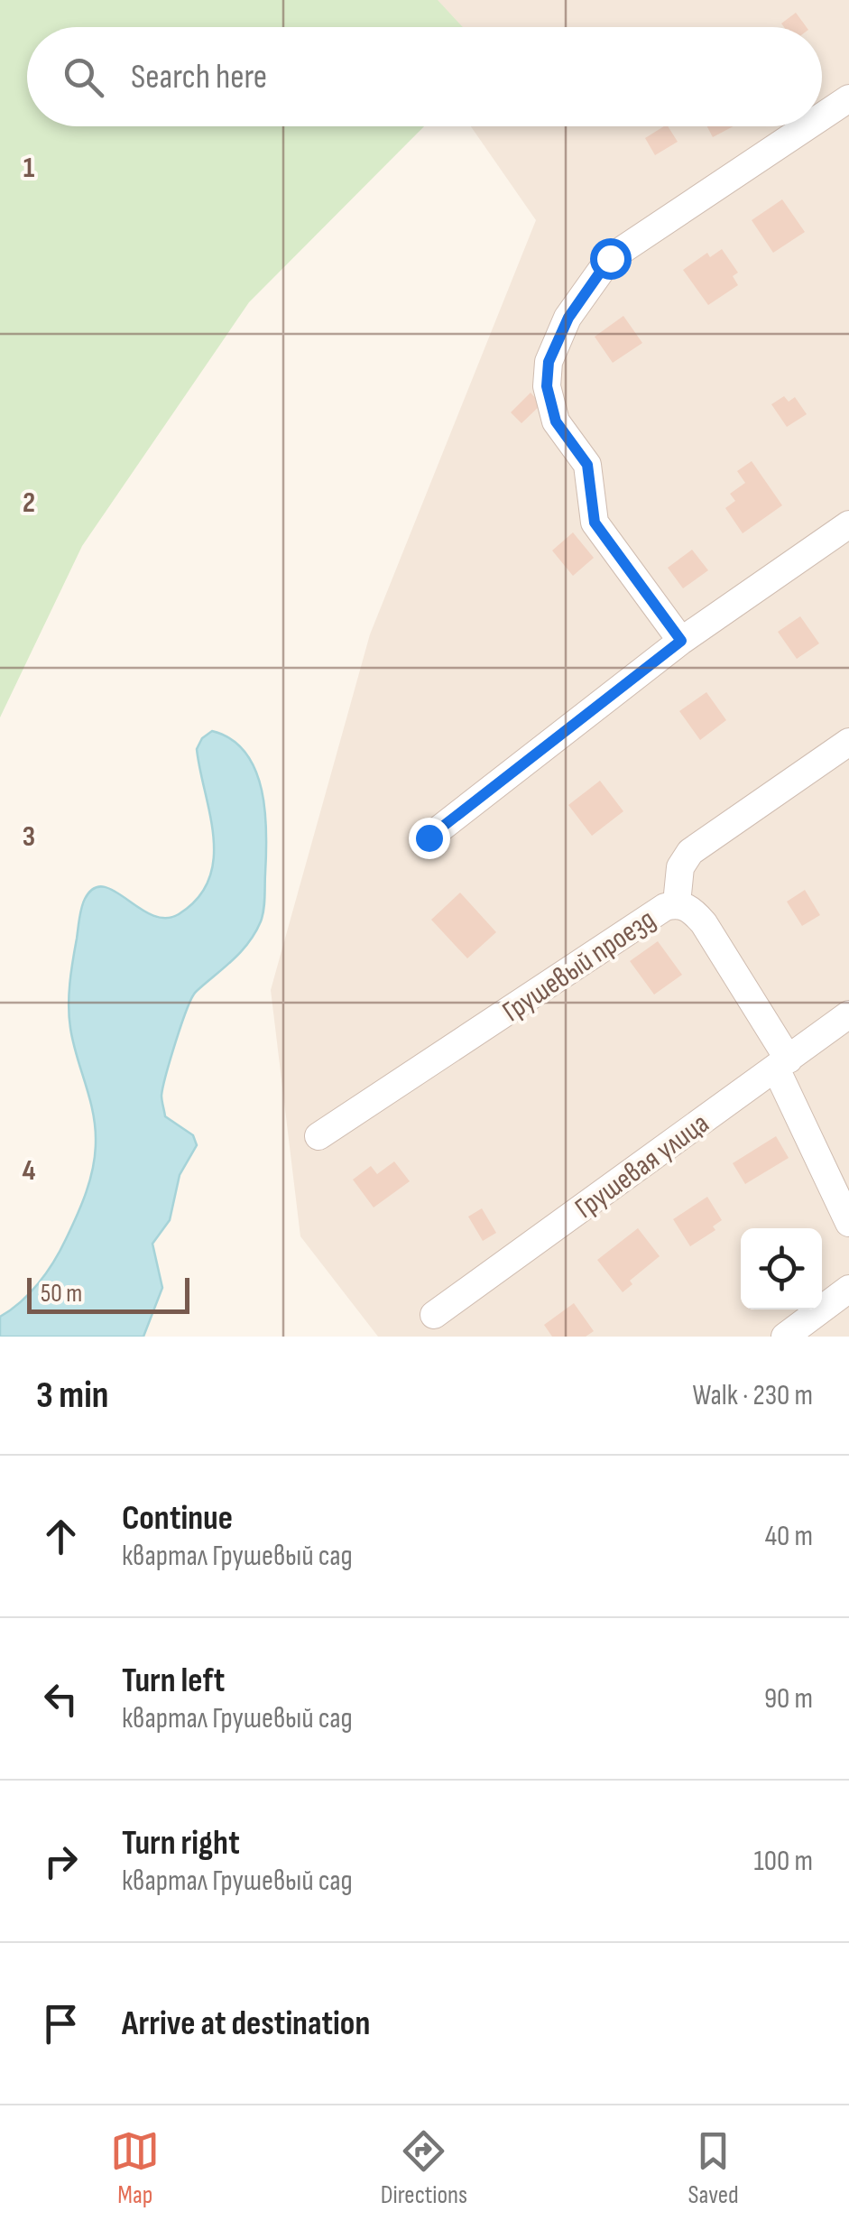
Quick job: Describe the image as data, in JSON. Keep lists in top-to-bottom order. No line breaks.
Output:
{"streets":{"lane":["Грушевый проезд","Грушевая улица"]},"crossings":[["Грушевый проезд","Грушевая улица"]],"scale_bar":"50 m","page":{"search":"Search here","scale":"50 m","heading":["3 min","Walk · 230 m"],"list":[["Continue","квартал Грушевый сад","40 m"],["Turn left","квартал Грушевый сад","90 m"],["Turn right","квартал Грушевый сад","100 m"],"Arrive at destination"],"nav":["Map","Directions","Saved"]},"grid":{"rows":["1","2","3","4"]}}
